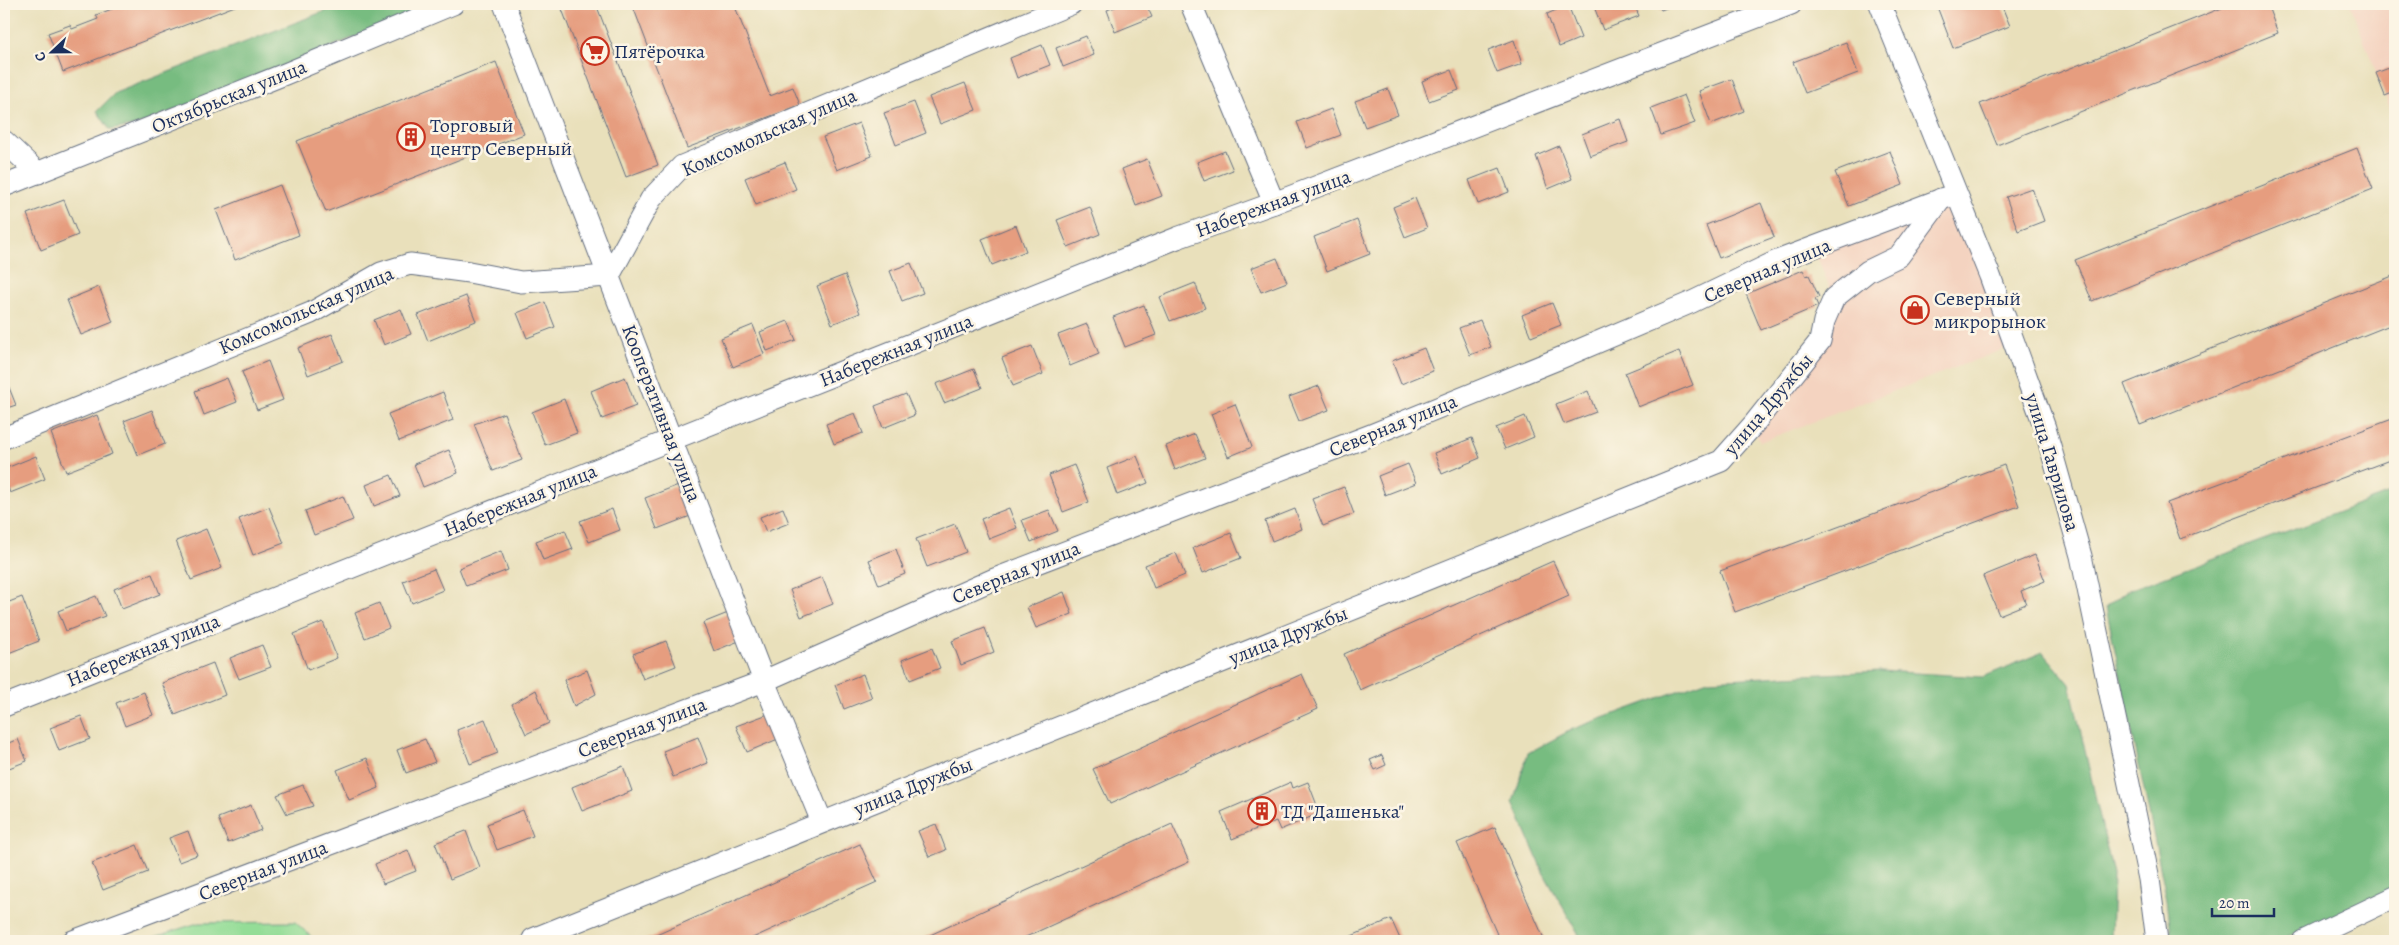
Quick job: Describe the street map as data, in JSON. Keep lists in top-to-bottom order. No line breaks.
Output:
{"streets":{"street":["Октябрьская улица","Комсомольская улица","Набережная улица","Северная улица","улица Дружбы","Кооперативная улица","улица Гаврилова"]},"crossings":[["Комсомольская улица","Кооперативная улица"],["Набережная улица","Кооперативная улица"],["Северная улица","улица Дружбы"],["Северная улица","Кооперативная улица"],["Северная улица","улица Гаврилова"],["улица Дружбы","Кооперативная улица"],["улица Дружбы","улица Гаврилова"]],"places":{"supermarket":["Пятёрочка"],"building":["Торговый центр Северный","ТД \"Дашенька\""],"shop":["Северный микрорынок"]},"scale_bar":"20 m","north":"left"}
